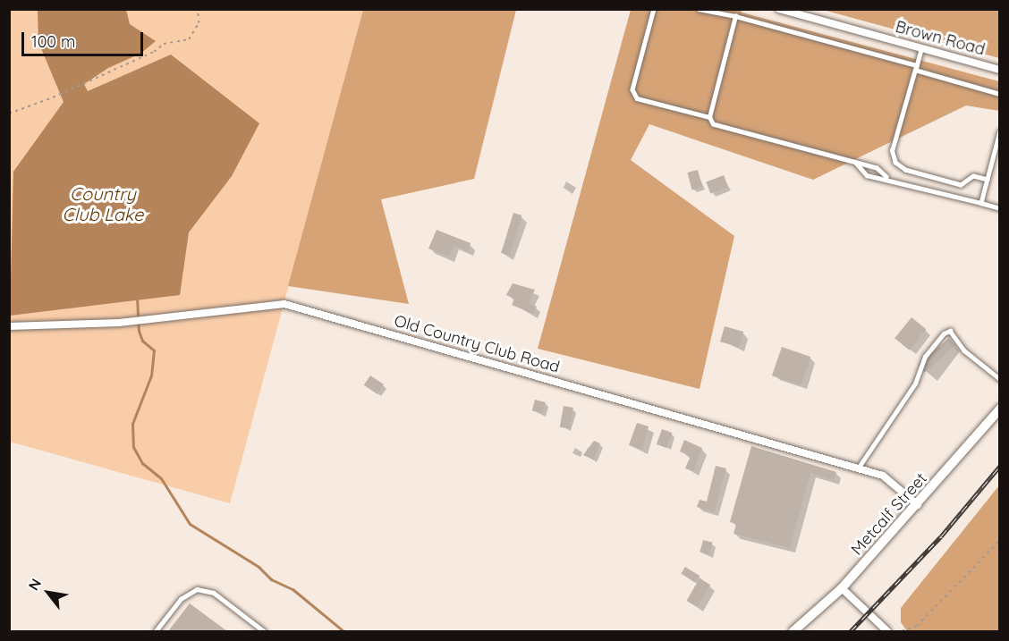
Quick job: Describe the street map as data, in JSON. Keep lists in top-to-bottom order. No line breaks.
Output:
{"streets":{"street":["Brown Road","Old Country Club Road","Metcalf Street"]},"crossings":[["Old Country Club Road","Metcalf Street"]],"water":["Country Club Lake"],"scale_bar":"100 m","north":"top left"}
